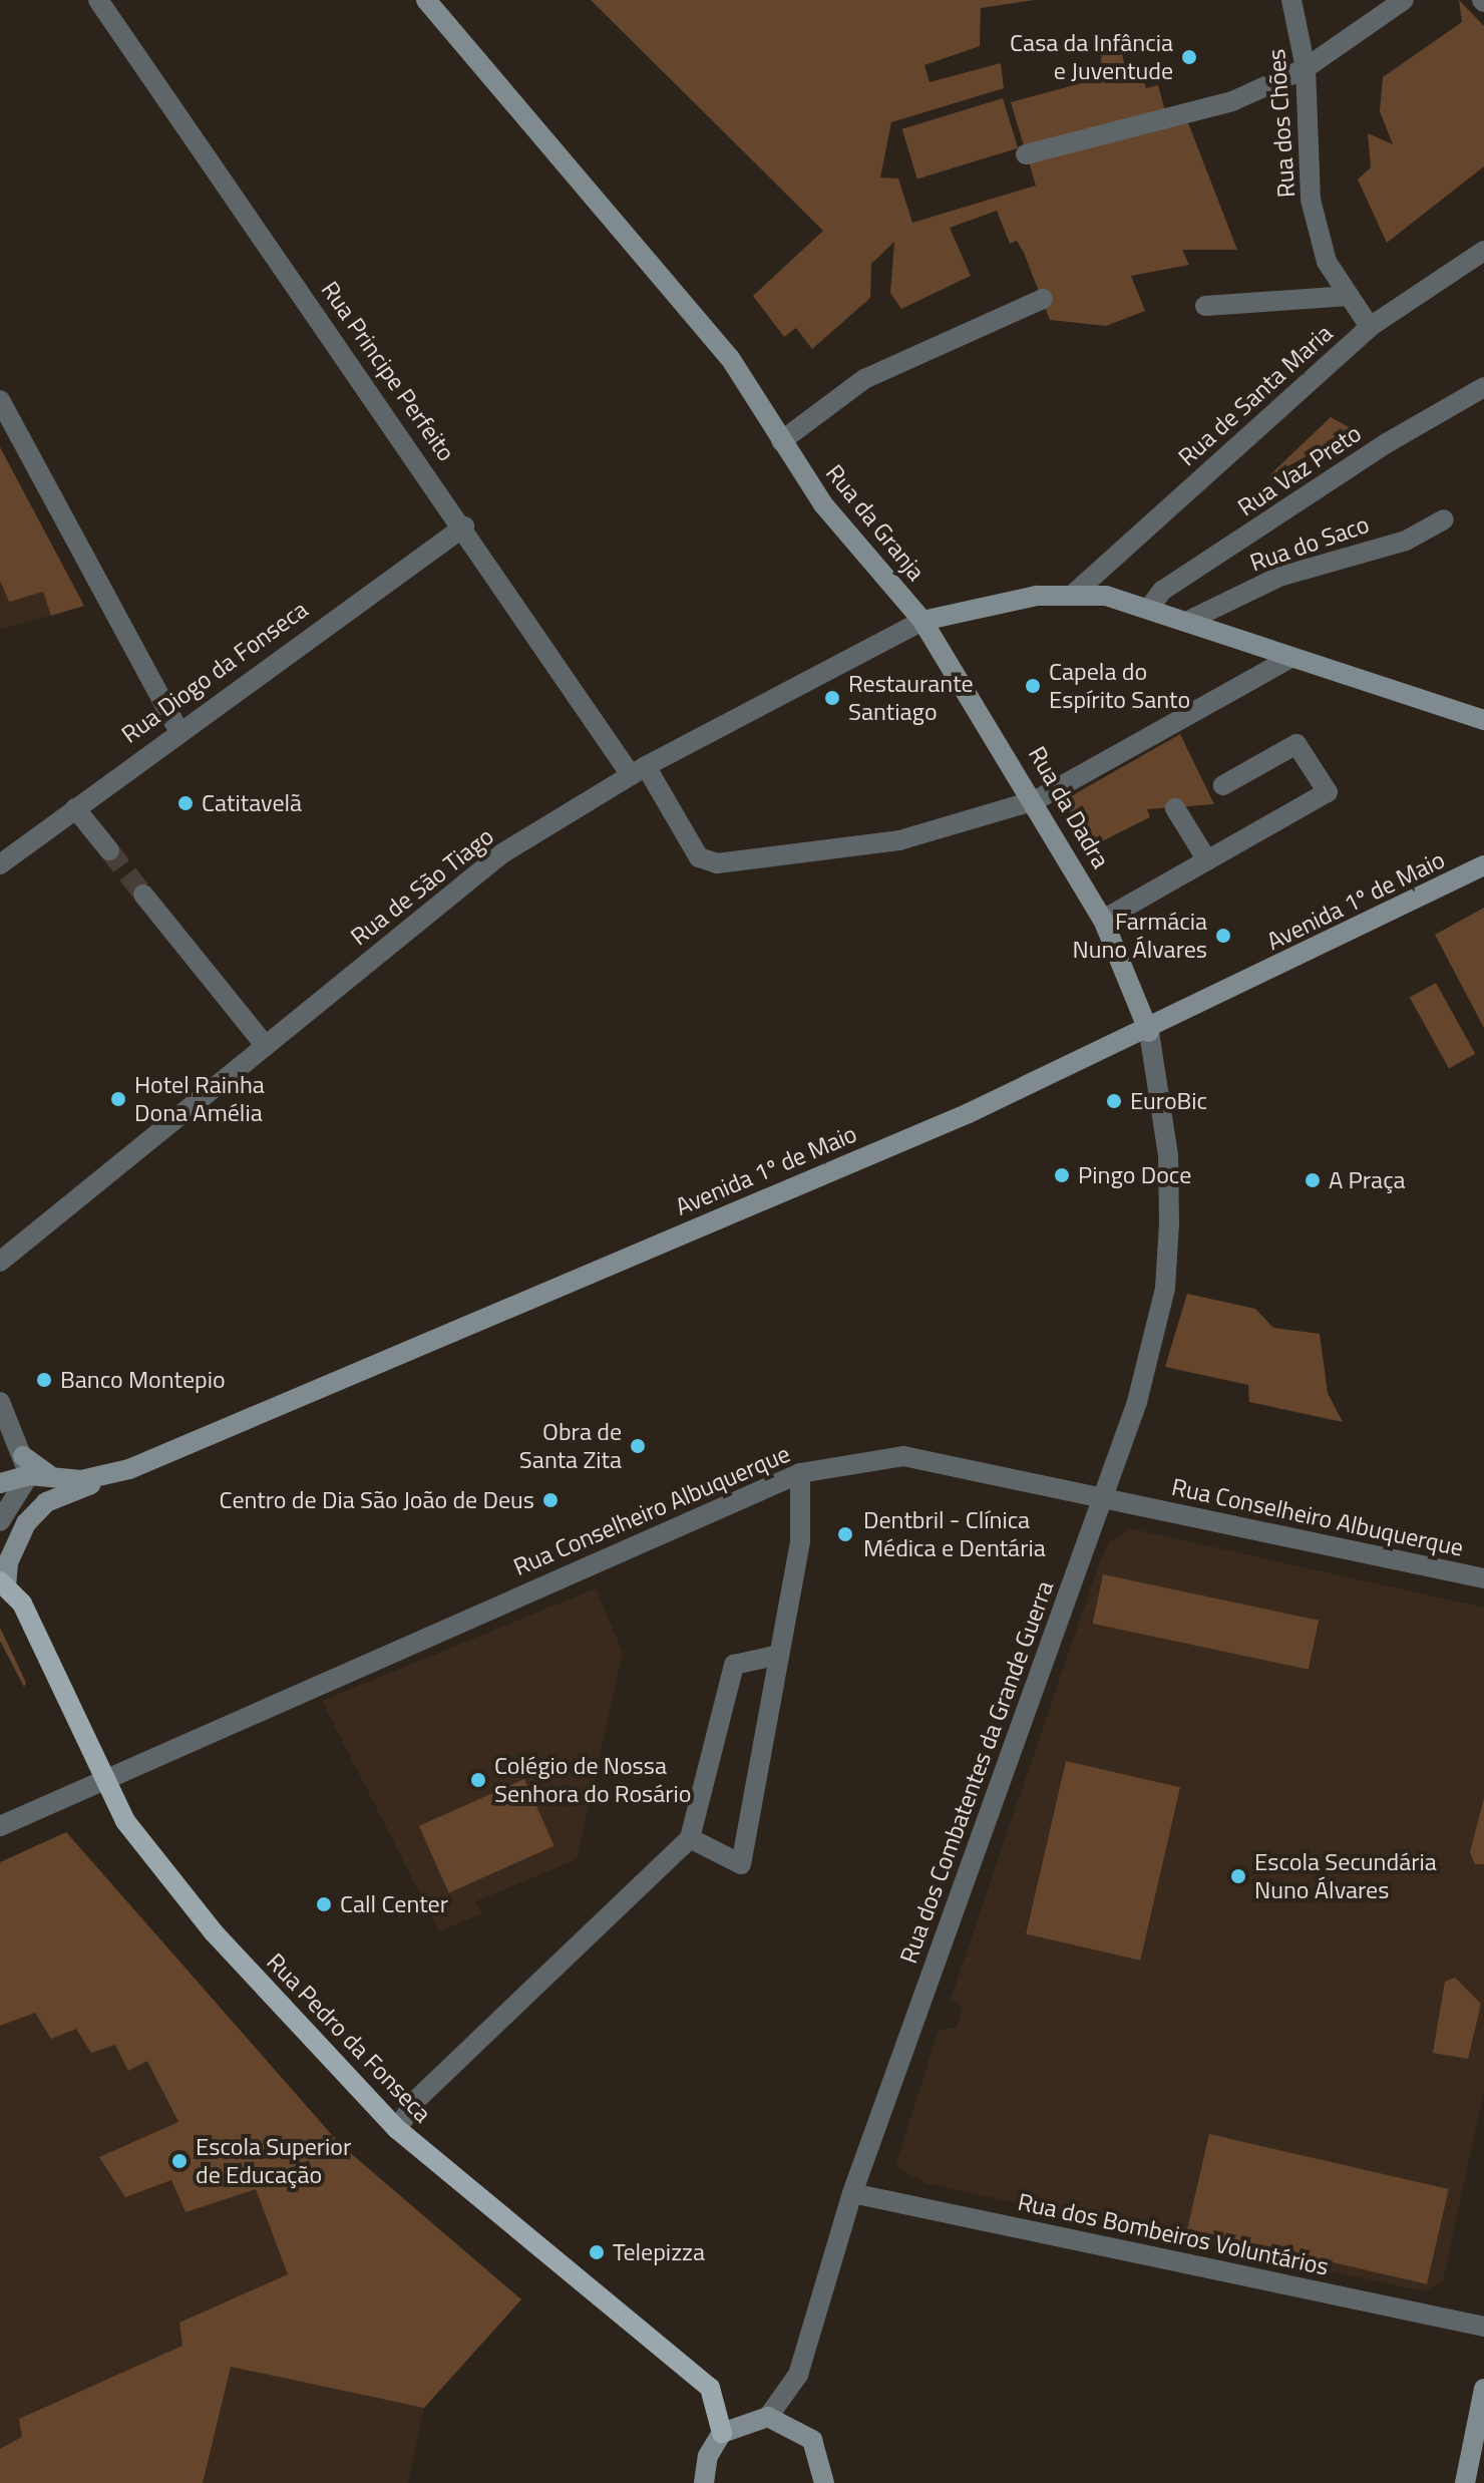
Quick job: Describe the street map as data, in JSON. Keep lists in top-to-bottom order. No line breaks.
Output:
{"streets":{"main road":["Rua da Granja","Rua da Dadra","Avenida 1º de Maio","Rua Pedro da Fonseca"],"street":["Rua dos Chões","Rua Principe Perfeito","Rua de Santa Maria","Rua Vaz Preto","Rua do Saco","Rua Diogo da Fonseca","Rua de São Tiago","Rua Conselheiro Albuquerque","Rua dos Combatentes da Grande Guerra","Rua dos Bombeiros Voluntários"]},"crossings":[["Rua dos Chões","Rua de Santa Maria"],["Rua Principe Perfeito","Rua Diogo da Fonseca"],["Rua Principe Perfeito","Rua da Dadra"],["Rua Principe Perfeito","Rua de São Tiago"],["Rua da Granja","Rua da Dadra"],["Rua da Granja","Rua de São Tiago"],["Rua da Dadra","Rua de São Tiago"],["Rua da Dadra","Avenida 1º de Maio"],["Rua da Dadra","Rua dos Combatentes da Grande Guerra"],["Avenida 1º de Maio","Rua dos Combatentes da Grande Guerra"],["Rua Conselheiro Albuquerque","Rua dos Combatentes da Grande Guerra"],["Rua Conselheiro Albuquerque","Rua Pedro da Fonseca"],["Rua dos Combatentes da Grande Guerra","Rua dos Bombeiros Voluntários"]],"places":["Casa da Infância e Juventude","Capela do Espírito Santo","Restaurante Santiago","Catitavelã","Farmácia Nuno Álvares","Hotel Rainha Dona Amélia","EuroBic","Pingo Doce","A Praça","Banco Montepio","Obra de Santa Zita","Centro de Dia São João de Deus","Dentbril - Clínica Médica e Dentária","Colégio de Nossa Senhora do Rosário","Escola Secundária Nuno Álvares","Call Center","Escola Superior de Educação","Telepizza"]}
